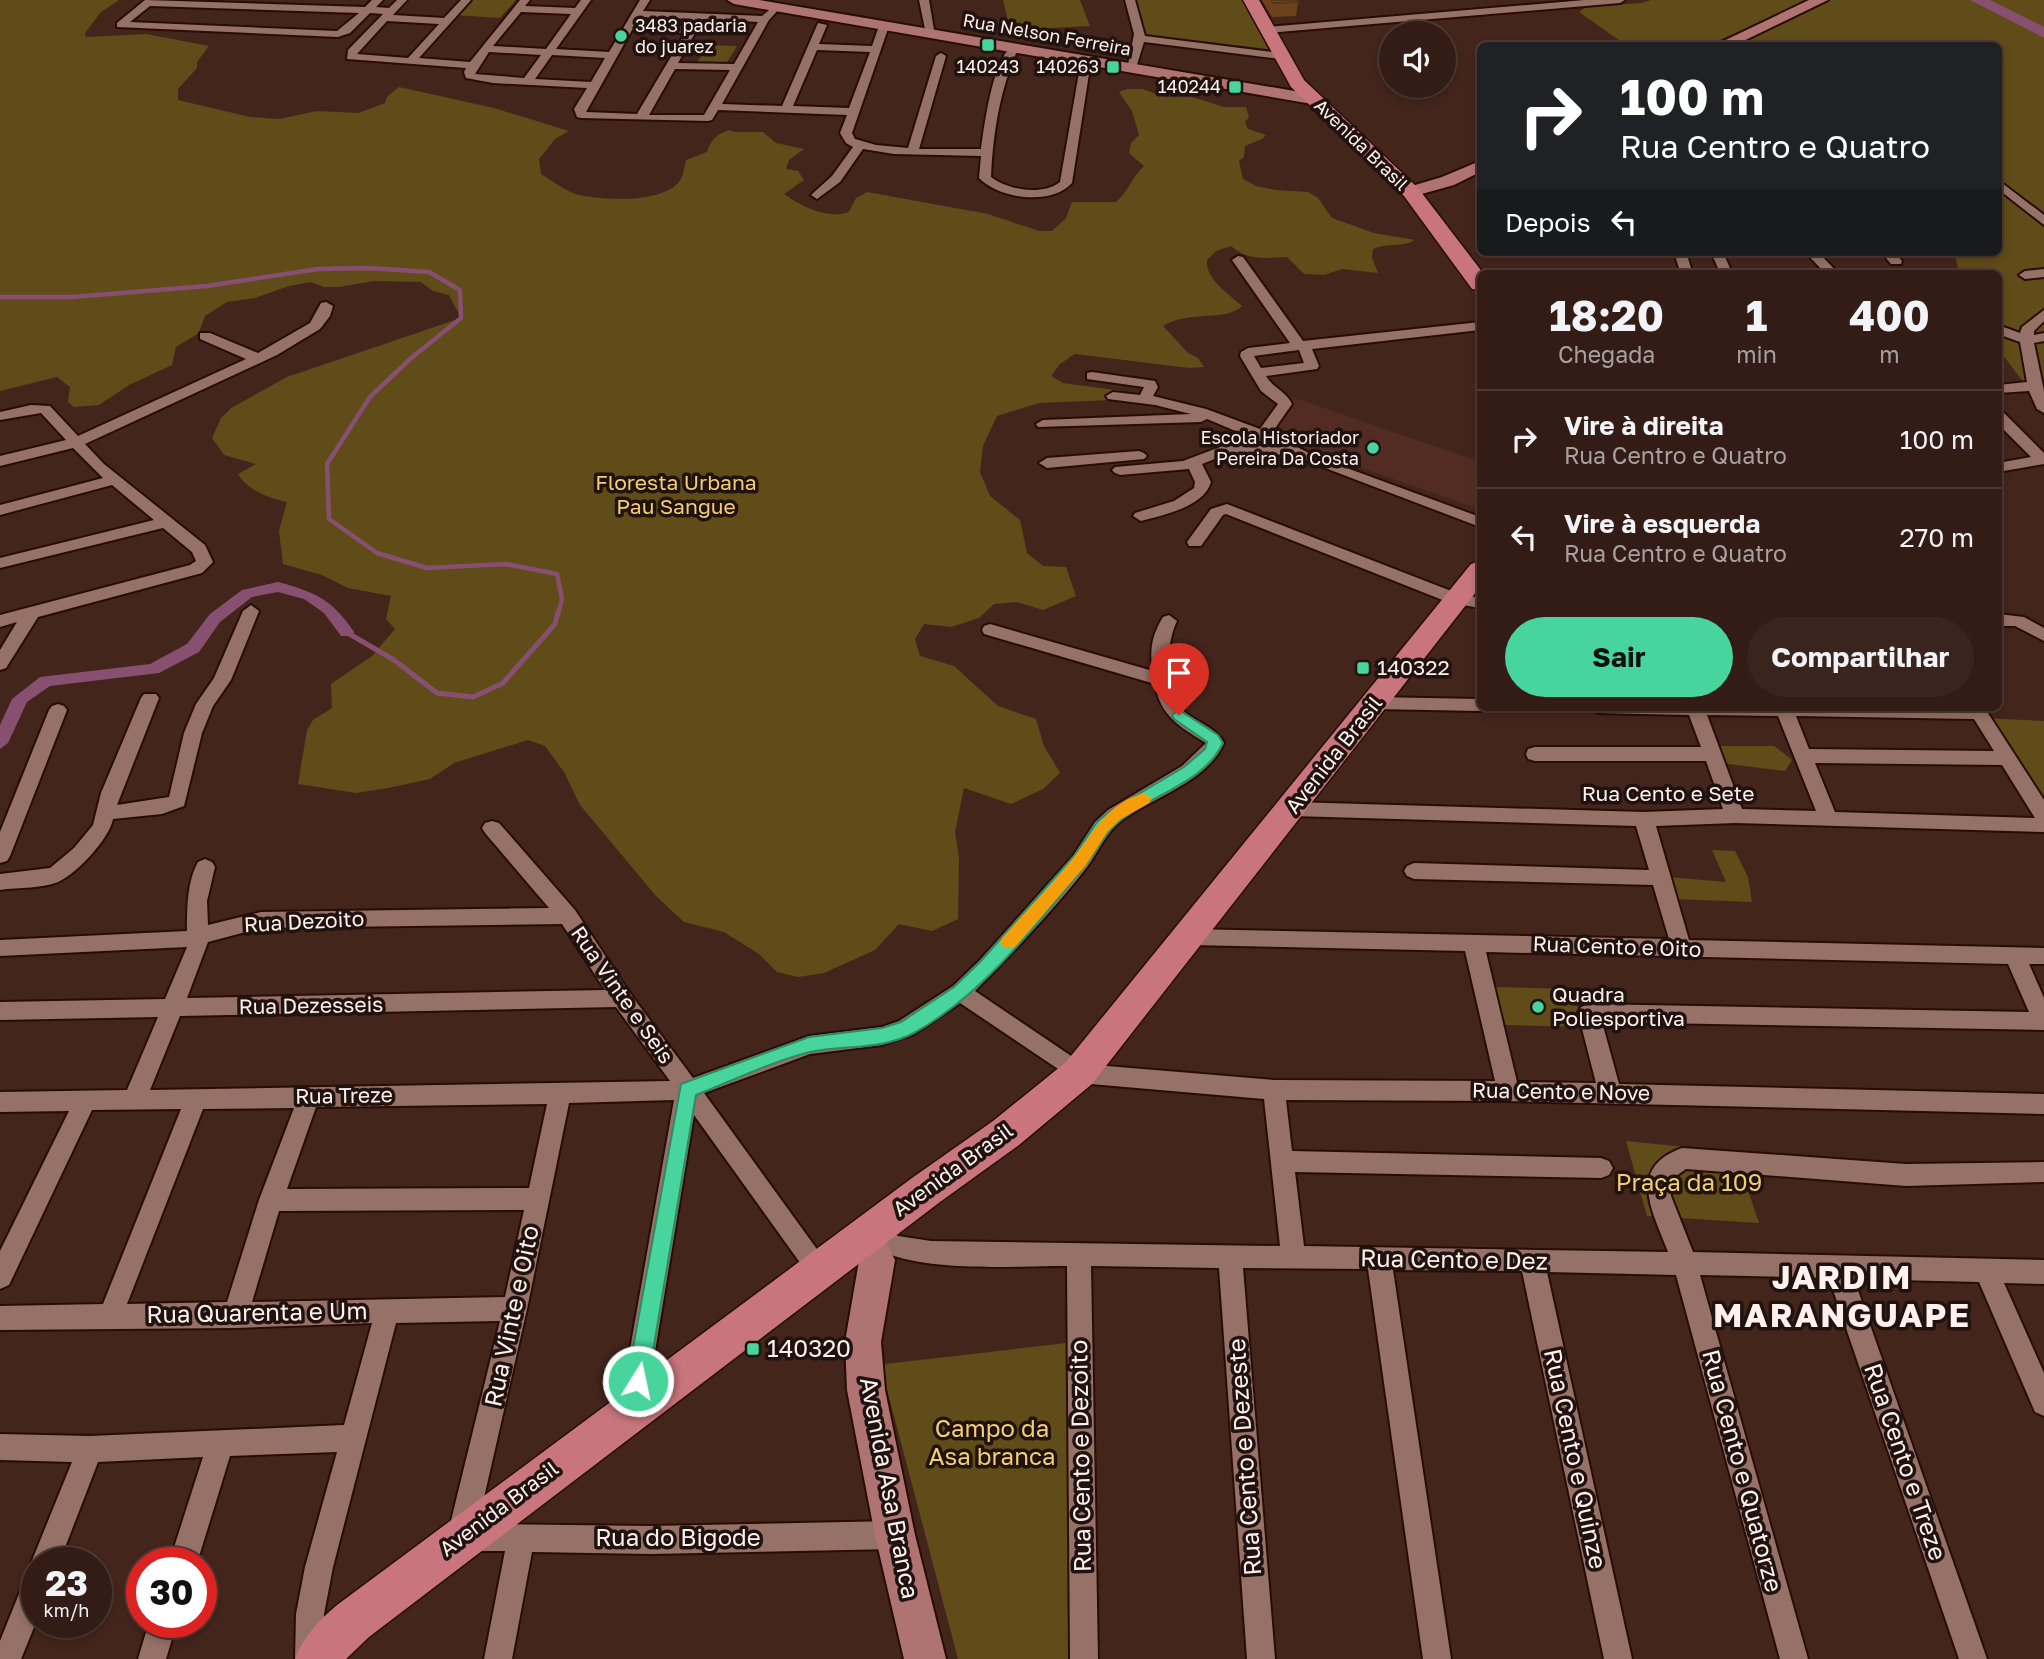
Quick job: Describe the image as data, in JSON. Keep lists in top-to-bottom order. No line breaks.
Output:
{"streets":{"main road":["Rua Nelson Ferreira","Avenida Brasil","Avenida Asa Branca"],"street":["Rua Cento e Sete","Rua Dezoito","Rua Cento e Oito","Rua Vinte e Seis","Rua Dezesseis","Rua Cento e Nove","Rua Treze","Rua Cento e Dez","Rua Quarenta e Um","Rua Vinte e Oito","Rua Cento e Dezoito","Rua Cento e Dezeste","Rua Cento e Quinze","Rua Cento e Treze","Rua Cento e Quatorze","Rua do Bigode"]},"crossings":[["Rua Nelson Ferreira","Avenida Brasil"],["Avenida Brasil","Rua Cento e Sete"],["Avenida Brasil","Rua Cento e Oito"],["Avenida Brasil","Rua Vinte e Seis"],["Avenida Brasil","Rua Cento e Nove"],["Avenida Brasil","Rua Cento e Dez"],["Avenida Brasil","Rua Vinte e Oito"],["Avenida Brasil","Avenida Asa Branca"],["Avenida Brasil","Rua do Bigode"],["Rua Dezoito","Rua Vinte e Seis"],["Rua Vinte e Seis","Rua Dezesseis"],["Rua Vinte e Seis","Rua Treze"],["Rua Treze","Rua Vinte e Oito"],["Rua Cento e Dez","Rua Cento e Dezoito"],["Rua Cento e Dez","Rua Cento e Dezeste"],["Rua Cento e Dez","Rua Cento e Quinze"],["Rua Cento e Dez","Rua Cento e Treze"],["Rua Cento e Dez","Rua Cento e Quatorze"],["Rua Cento e Dez","Avenida Asa Branca"],["Rua Quarenta e Um","Rua Vinte e Oito"],["Rua Vinte e Oito","Rua do Bigode"],["Avenida Asa Branca","Rua do Bigode"]],"districts":["JARDIM MARANGUAPE"],"parks":["Floresta Urbana Pau Sangue","Praça da 109","Campo da Asa branca"],"places":{"other":["3483 padaria do juarez","Escola Historiador Pereira Da Costa","Quadra Poliesportiva"],"transit":["140243","140263","140244","140322","140320"]},"page":{"turn":["100 m","Rua Centro e Quatro"],"then":"Depois","eta":["18:20","Chegada","1","min","400","m"],"list":[{"name":"Vire à direita","note":"Rua Centro e Quatro","value":"100 m"},{"name":"Vire à esquerda","note":"Rua Centro e Quatro","value":"270 m"}],"buttons":["Sair","Compartilhar"],"speed":"23 km/h","limit":"30"}}
